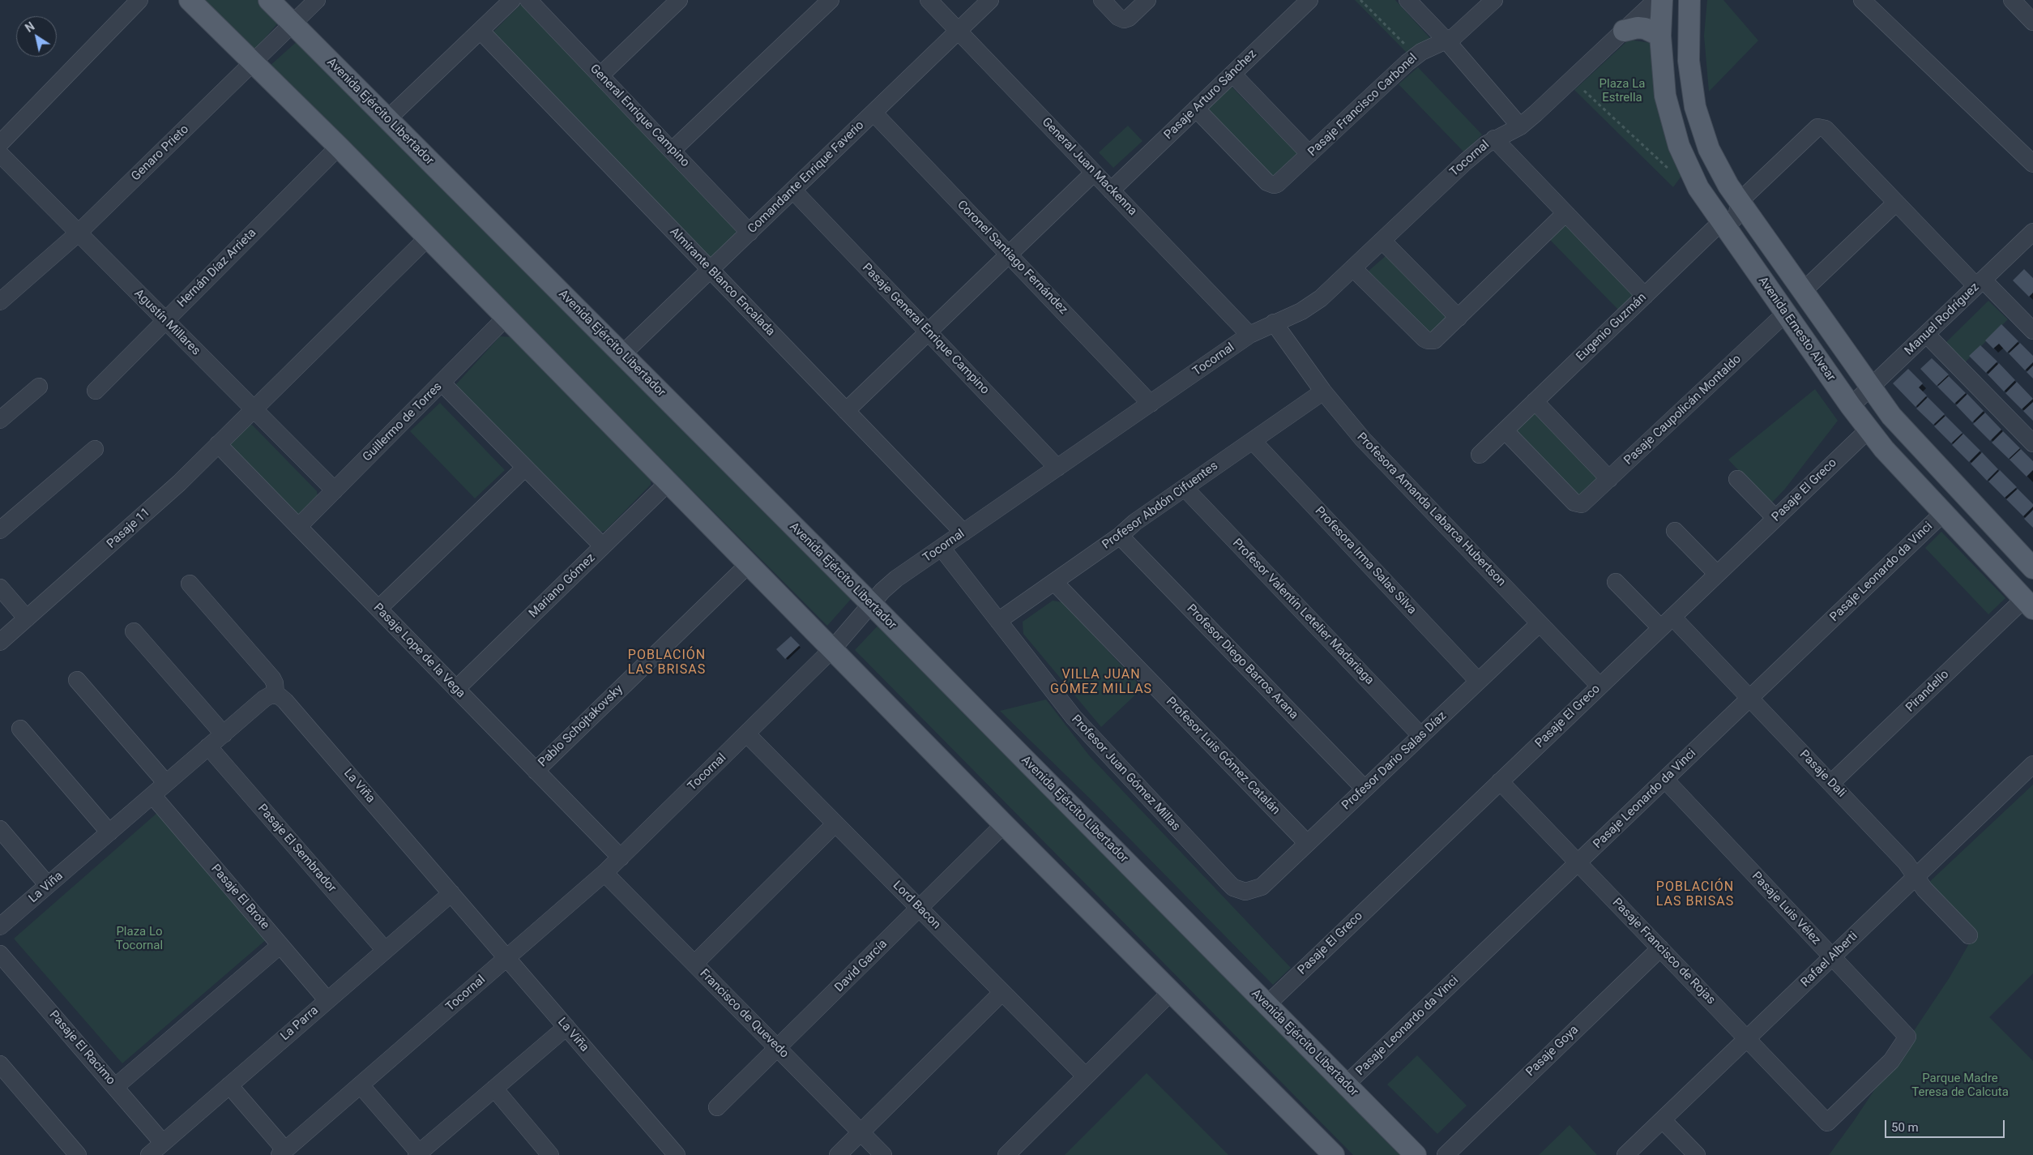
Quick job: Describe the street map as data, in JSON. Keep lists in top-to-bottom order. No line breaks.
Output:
{"streets":{"main road":["Avenida Ejército Libertador","Avenida Ernesto Alvear"],"street":["Pasaje Arturo Sánchez","Pasaje Francisco Carbonel","General Enrique Campino","Genaro Prieto","Tocornal","General Juan Mackenna","Comandante Enrique Faverio","Coronel Santiago Fernández","Hernán Díaz Arrieta","Almirante Blanco Encalada","Manuel Rodríguez","Agustín Millares","Eugenio Guzmán","Pasaje General Enrique Campino","Pasaje Caupolicán Montaldo","Guillermo de Torres","Pasaje El Greco","Profesor Abdón Cifuentes","Profesora Amanda Labarca Hubertson","Pasaje 11","Profesora Irma Salas Silva","Pasaje Leonardo da Vinci","Mariano Gómez","Profesor Valentín Letelier Madariaga","Pasaje Lope de la Vega","Profesor Diego Barros Arana","Pirandello","Pablo Schojtakovsky","Profesor Luis Gómez Catalán","Profesor Dario Salas Díaz","Profesor Juan Gómez Millas","Pasaje Dali","La Viña","Pasaje El Sembrador","Pasaje El Brote","Lord Bacon","Pasaje Luis Vélez","Pasaje Francisco de Rojas","Rafael Alberti","David García","Francisco de Quevedo","La Parra","Pasaje El Racimo","Pasaje Goya"]},"crossings":[["Pasaje Arturo Sánchez","Pasaje Francisco Carbonel"],["Pasaje Arturo Sánchez","General Juan Mackenna"],["Avenida Ejército Libertador","Genaro Prieto"],["Avenida Ejército Libertador","Tocornal"],["Avenida Ejército Libertador","Comandante Enrique Faverio"],["Avenida Ejército Libertador","Pasaje El Greco"],["Avenida Ejército Libertador","Pasaje Leonardo da Vinci"],["General Enrique Campino","Comandante Enrique Faverio"],["Genaro Prieto","Agustín Millares"],["Tocornal","General Juan Mackenna"],["Tocornal","Coronel Santiago Fernández"],["Tocornal","Almirante Blanco Encalada"],["Tocornal","Pasaje General Enrique Campino"],["Tocornal","Profesora Amanda Labarca Hubertson"],["Tocornal","Pasaje Lope de la Vega"],["Tocornal","Profesor Juan Gómez Millas"],["Tocornal","La Viña"],["Tocornal","Lord Bacon"],["Tocornal","Francisco de Quevedo"],["General Juan Mackenna","Comandante Enrique Faverio"],["Comandante Enrique Faverio","Coronel Santiago Fernández"],["Comandante Enrique Faverio","Almirante Blanco Encalada"],["Comandante Enrique Faverio","Pasaje General Enrique Campino"],["Hernán Díaz Arrieta","Agustín Millares"],["Manuel Rodríguez","Avenida Ernesto Alvear"],["Agustín Millares","Guillermo de Torres"],["Agustín Millares","Pasaje 11"],["Eugenio Guzmán","Avenida Ernesto Alvear"],["Eugenio Guzmán","Pasaje Caupolicán Montaldo"],["Avenida Ernesto Alvear","Pasaje Caupolicán Montaldo"],["Avenida Ernesto Alvear","Pasaje El Greco"],["Avenida Ernesto Alvear","Pasaje Leonardo da Vinci"],["Avenida Ernesto Alvear","Pirandello"],["Guillermo de Torres","Pasaje Lope de la Vega"],["Pasaje El Greco","Profesora Amanda Labarca Hubertson"],["Pasaje El Greco","Pasaje Dali"],["Pasaje El Greco","Pasaje Francisco de Rojas"],["Profesor Abdón Cifuentes","Profesora Amanda Labarca Hubertson"],["Profesor Abdón Cifuentes","Profesora Irma Salas Silva"],["Profesor Abdón Cifuentes","Profesor Valentín Letelier Madariaga"],["Profesor Abdón Cifuentes","Profesor Diego Barros Arana"],["Profesor Abdón Cifuentes","Profesor Luis Gómez Catalán"],["Profesor Abdón Cifuentes","Profesor Juan Gómez Millas"],["Profesora Amanda Labarca Hubertson","Profesor Dario Salas Díaz"],["Pasaje 11","Pasaje Lope de la Vega"],["Profesora Irma Salas Silva","Profesor Dario Salas Díaz"],["Pasaje Leonardo da Vinci","Pasaje Dali"],["Pasaje Leonardo da Vinci","Pasaje Luis Vélez"],["Pasaje Leonardo da Vinci","Pasaje Francisco de Rojas"],["Mariano Gómez","Pasaje Lope de la Vega"],["Profesor Valentín Letelier Madariaga","Profesor Dario Salas Díaz"],["Pasaje Lope de la Vega","Pablo Schojtakovsky"],["Profesor Diego Barros Arana","Profesor Dario Salas Díaz"],["Pirandello","Pasaje Dali"],["Profesor Luis Gómez Catalán","Profesor Dario Salas Díaz"],["Profesor Dario Salas Díaz","Profesor Juan Gómez Millas"],["Pasaje Dali","Rafael Alberti"],["La Viña","Pasaje El Sembrador"],["La Viña","Pasaje El Brote"],["La Viña","La Parra"],["Pasaje El Sembrador","La Parra"],["Pasaje El Brote","La Parra"],["Lord Bacon","David García"],["Pasaje Luis Vélez","Pasaje Francisco de Rojas"],["Pasaje Luis Vélez","Rafael Alberti"],["Pasaje Francisco de Rojas","Rafael Alberti"],["Pasaje Francisco de Rojas","Pasaje Goya"],["David García","Francisco de Quevedo"],["La Parra","Pasaje El Racimo"]],"districts":["POBLACIÓN LAS BRISAS","VILLA JUAN GÓMEZ MILLAS","POBLACIÓN LAS BRISAS"],"parks":["Plaza La Estrella","Plaza Lo Tocornal","Parque Madre Teresa de Calcuta"],"scale_bar":"50 m","north":"top left"}
